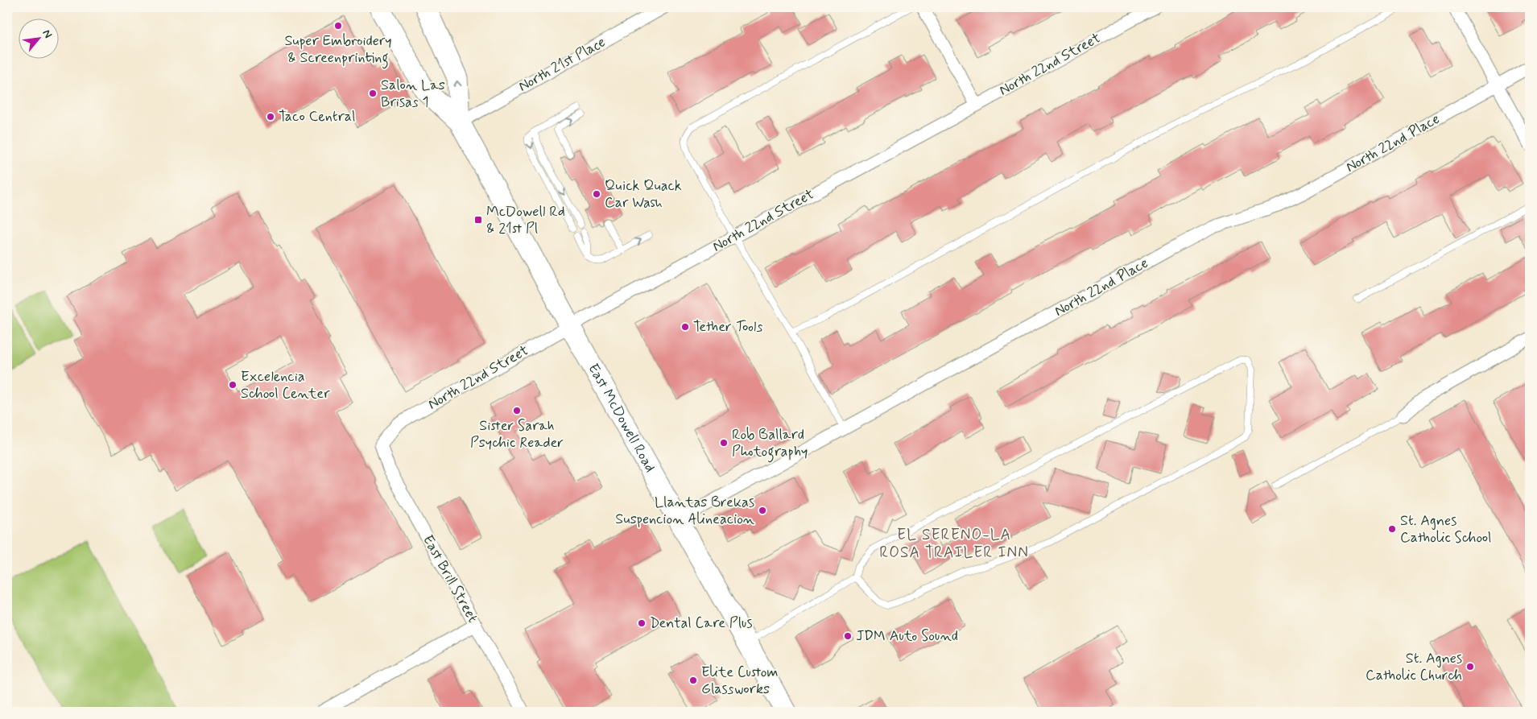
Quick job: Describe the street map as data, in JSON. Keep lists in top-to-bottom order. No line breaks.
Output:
{"streets":{"main road":["East McDowell Road"],"street":["North 21st Place","North 22nd Street","North 22nd Place","East Brill Street"]},"crossings":[["North 21st Place","East McDowell Road"],["North 22nd Street","East McDowell Road"],["North 22nd Street","East Brill Street"],["North 22nd Place","East McDowell Road"]],"districts":["EL SERENO-LA ROSA TRAILER INN"],"places":{"other":["Super Embroidery & Screenprinting","Salon Las Brisas 1","Taco Central","Quick Quack Car Wash","Tether Tools","Excelencia School Center","Sister Sarah Psychic Reader","Rob Ballard Photography","Llantas Brekas Suspencion Alineacion","St. Agnes Catholic School","Dental Care Plus","JDM Auto Sound","St. Agnes Catholic Church","Elite Custom Glassworks"],"transit":["McDowell Rd & 21st Pl"]},"north":"top right"}
